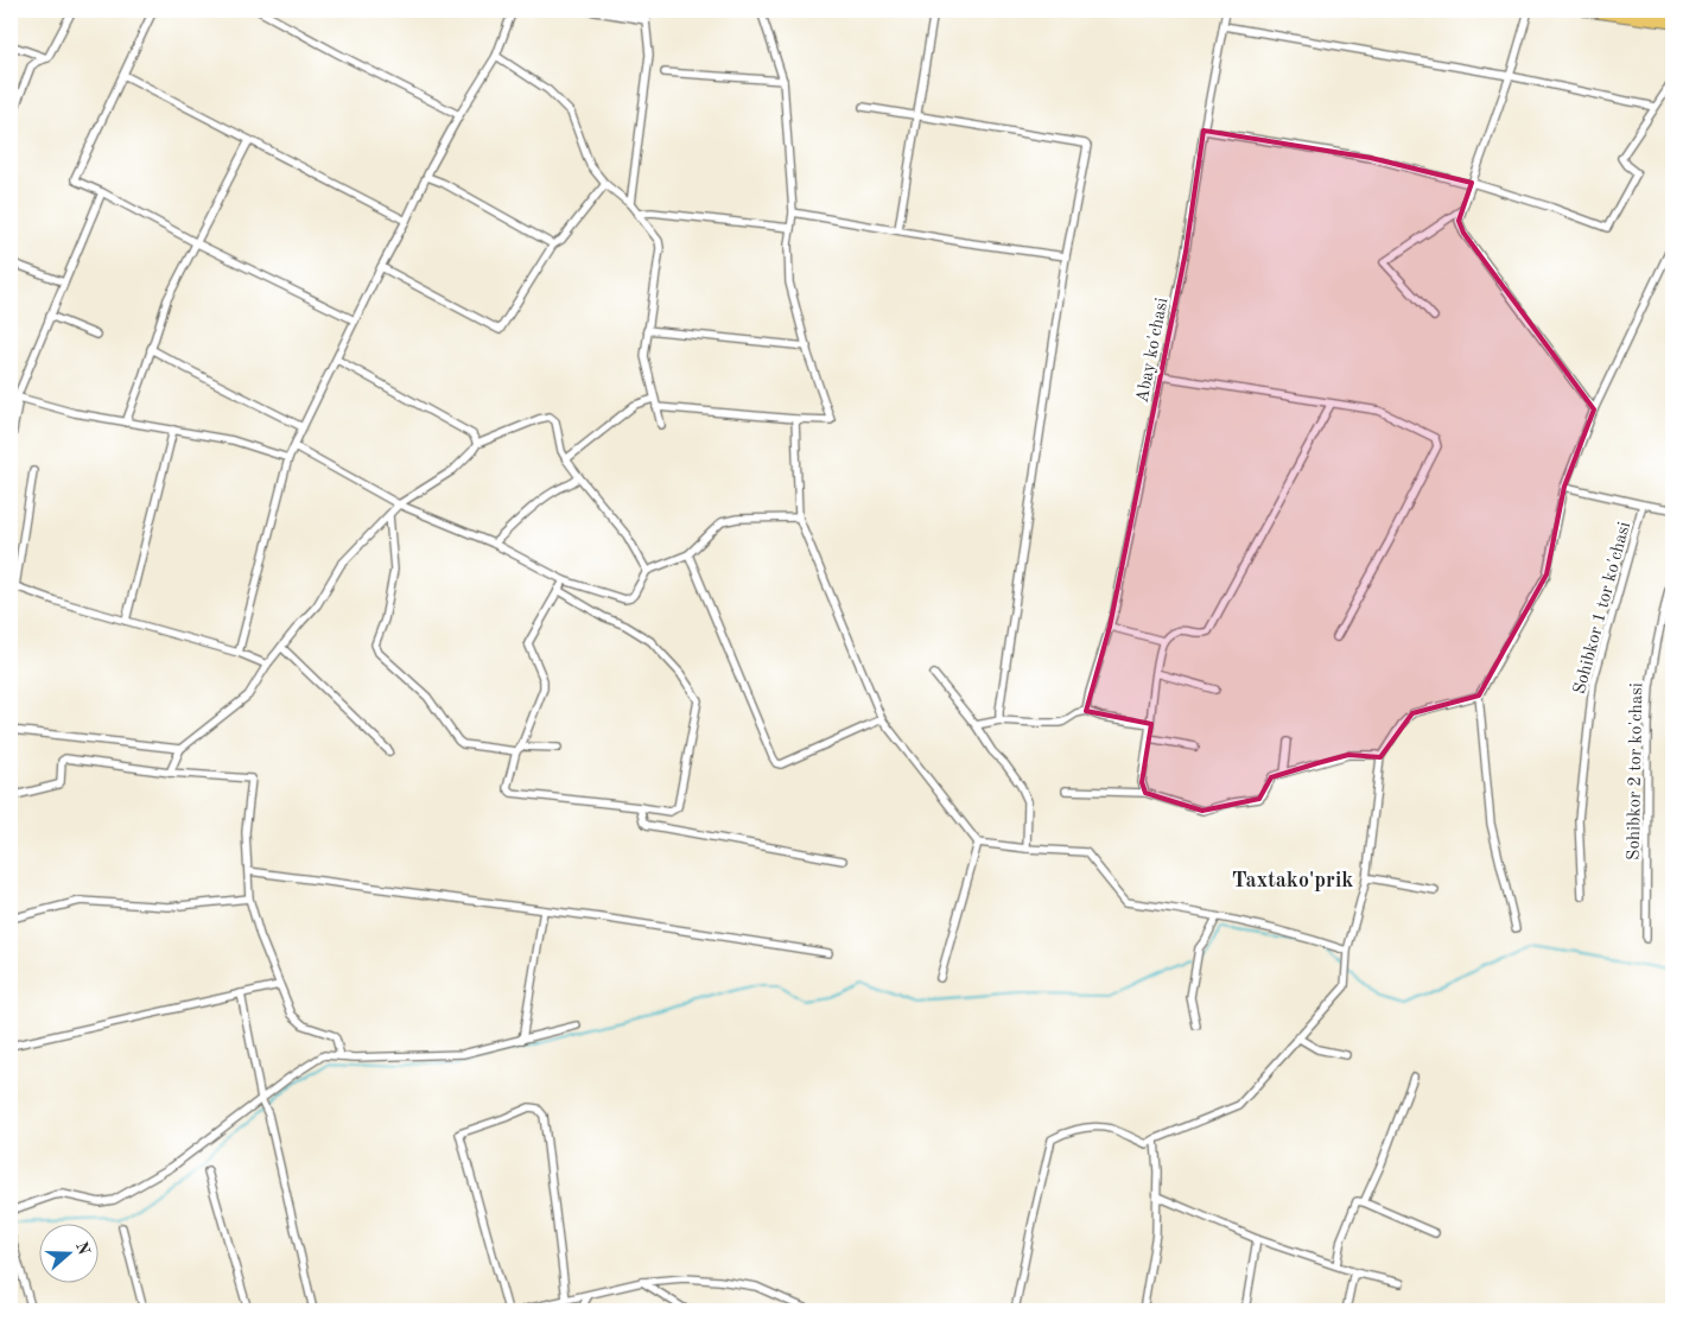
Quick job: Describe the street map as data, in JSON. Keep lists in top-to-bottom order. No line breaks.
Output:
{"streets":{"street":["Abay ko'chasi","Sohibkor 1 tor ko'chasi","Sohibkor 2 tor ko'chasi"]},"districts":["Taxtako'prik"],"north":"right"}
